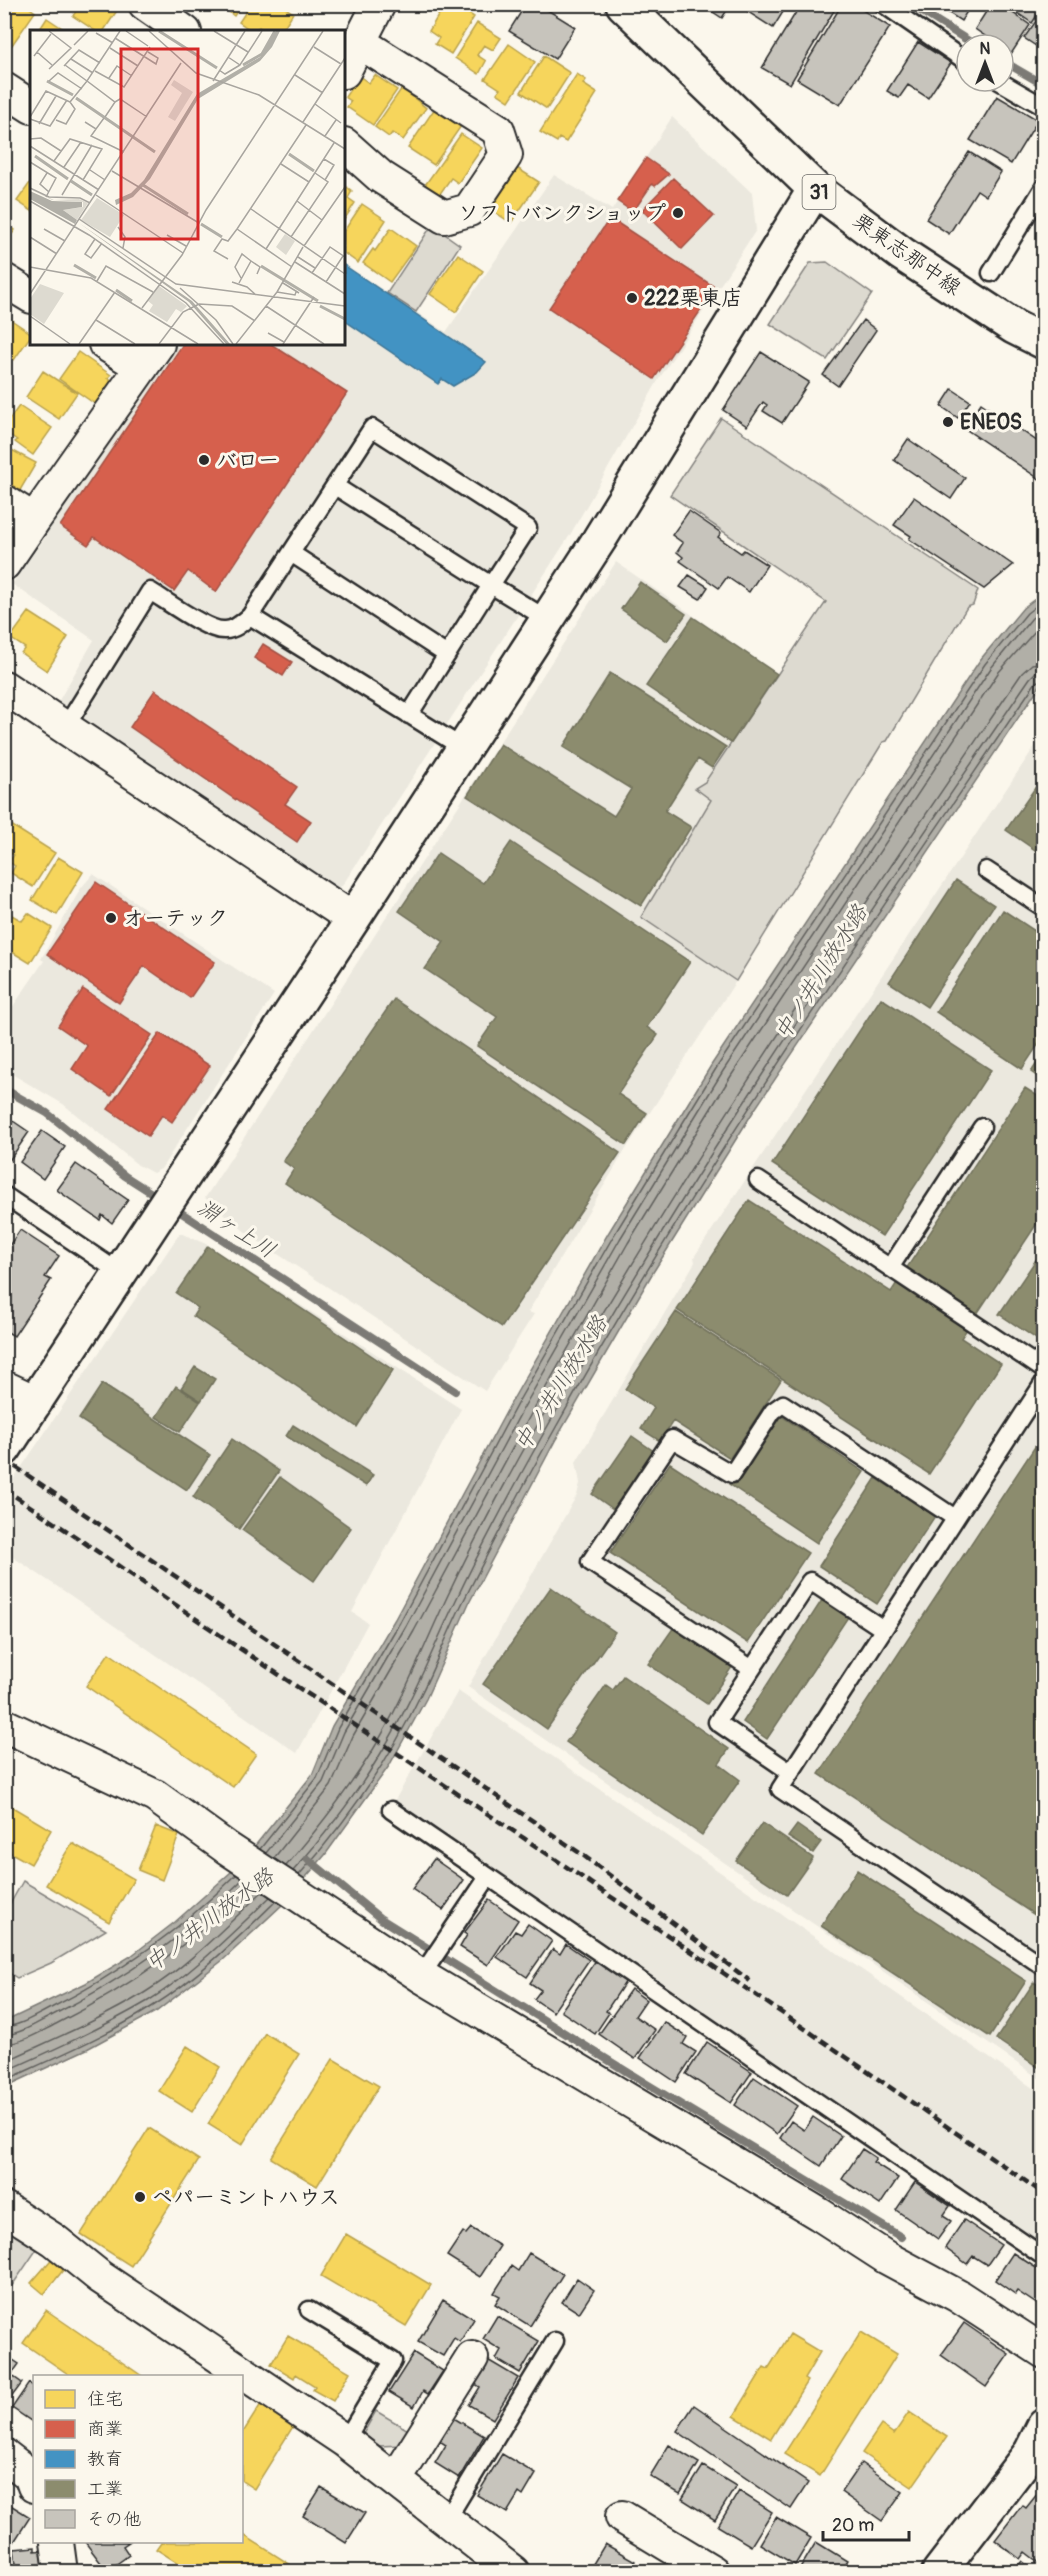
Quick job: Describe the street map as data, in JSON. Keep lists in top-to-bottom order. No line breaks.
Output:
{"streets":{"street":["31","栗東志那中線"]},"water":["中ノ井川放水路","淵ヶ上川"],"places":["ソフトバンクショップ","222栗東店","ENEOS","バロー","オーテック","ペパーミントハウス"],"legend":["住宅","商業","教育","工業","その他"],"scale_bar":"20 m","north":"top"}
